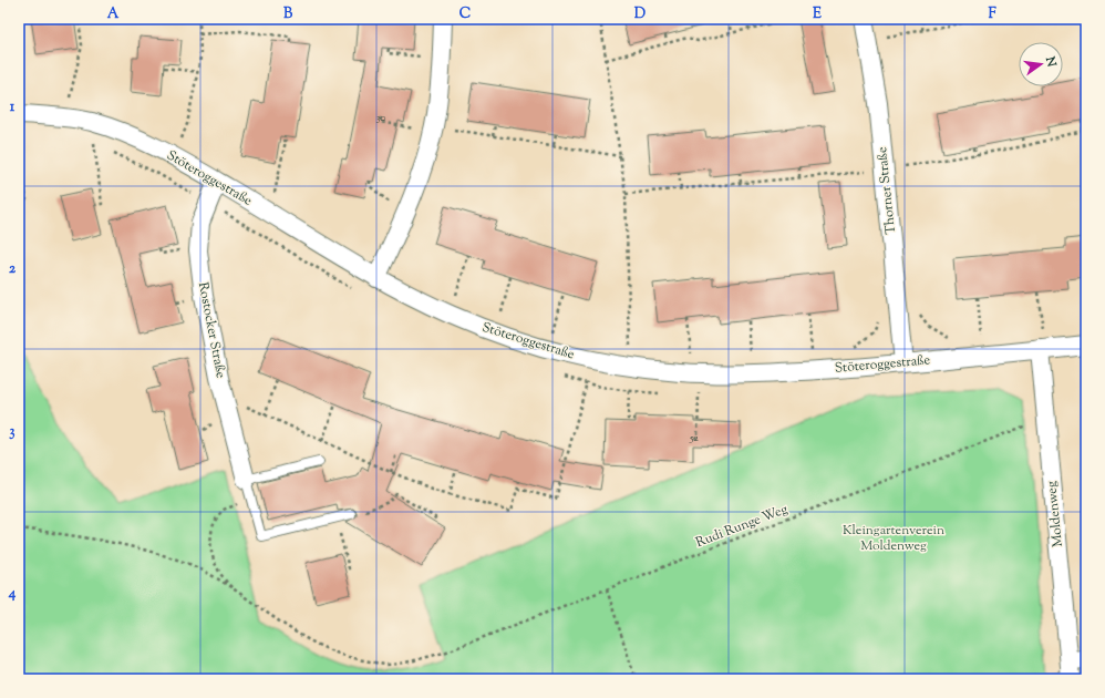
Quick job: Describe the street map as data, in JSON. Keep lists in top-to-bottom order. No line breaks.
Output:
{"streets":{"street":["Stöteroggestraße","Thorner Straße","Rostocker Straße","Moldenweg"],"path":["Rudi Runge Weg"]},"crossings":[["Stöteroggestraße","Thorner Straße"],["Stöteroggestraße","Rostocker Straße"],["Stöteroggestraße","Moldenweg"],["Moldenweg","Rudi Runge Weg"]],"parks":["Kleingartenverein Moldenweg"],"house_numbers":["30","52"],"north":"right","grid":{"columns":["A","B","C","D","E","F"],"rows":["1","2","3","4"]}}
